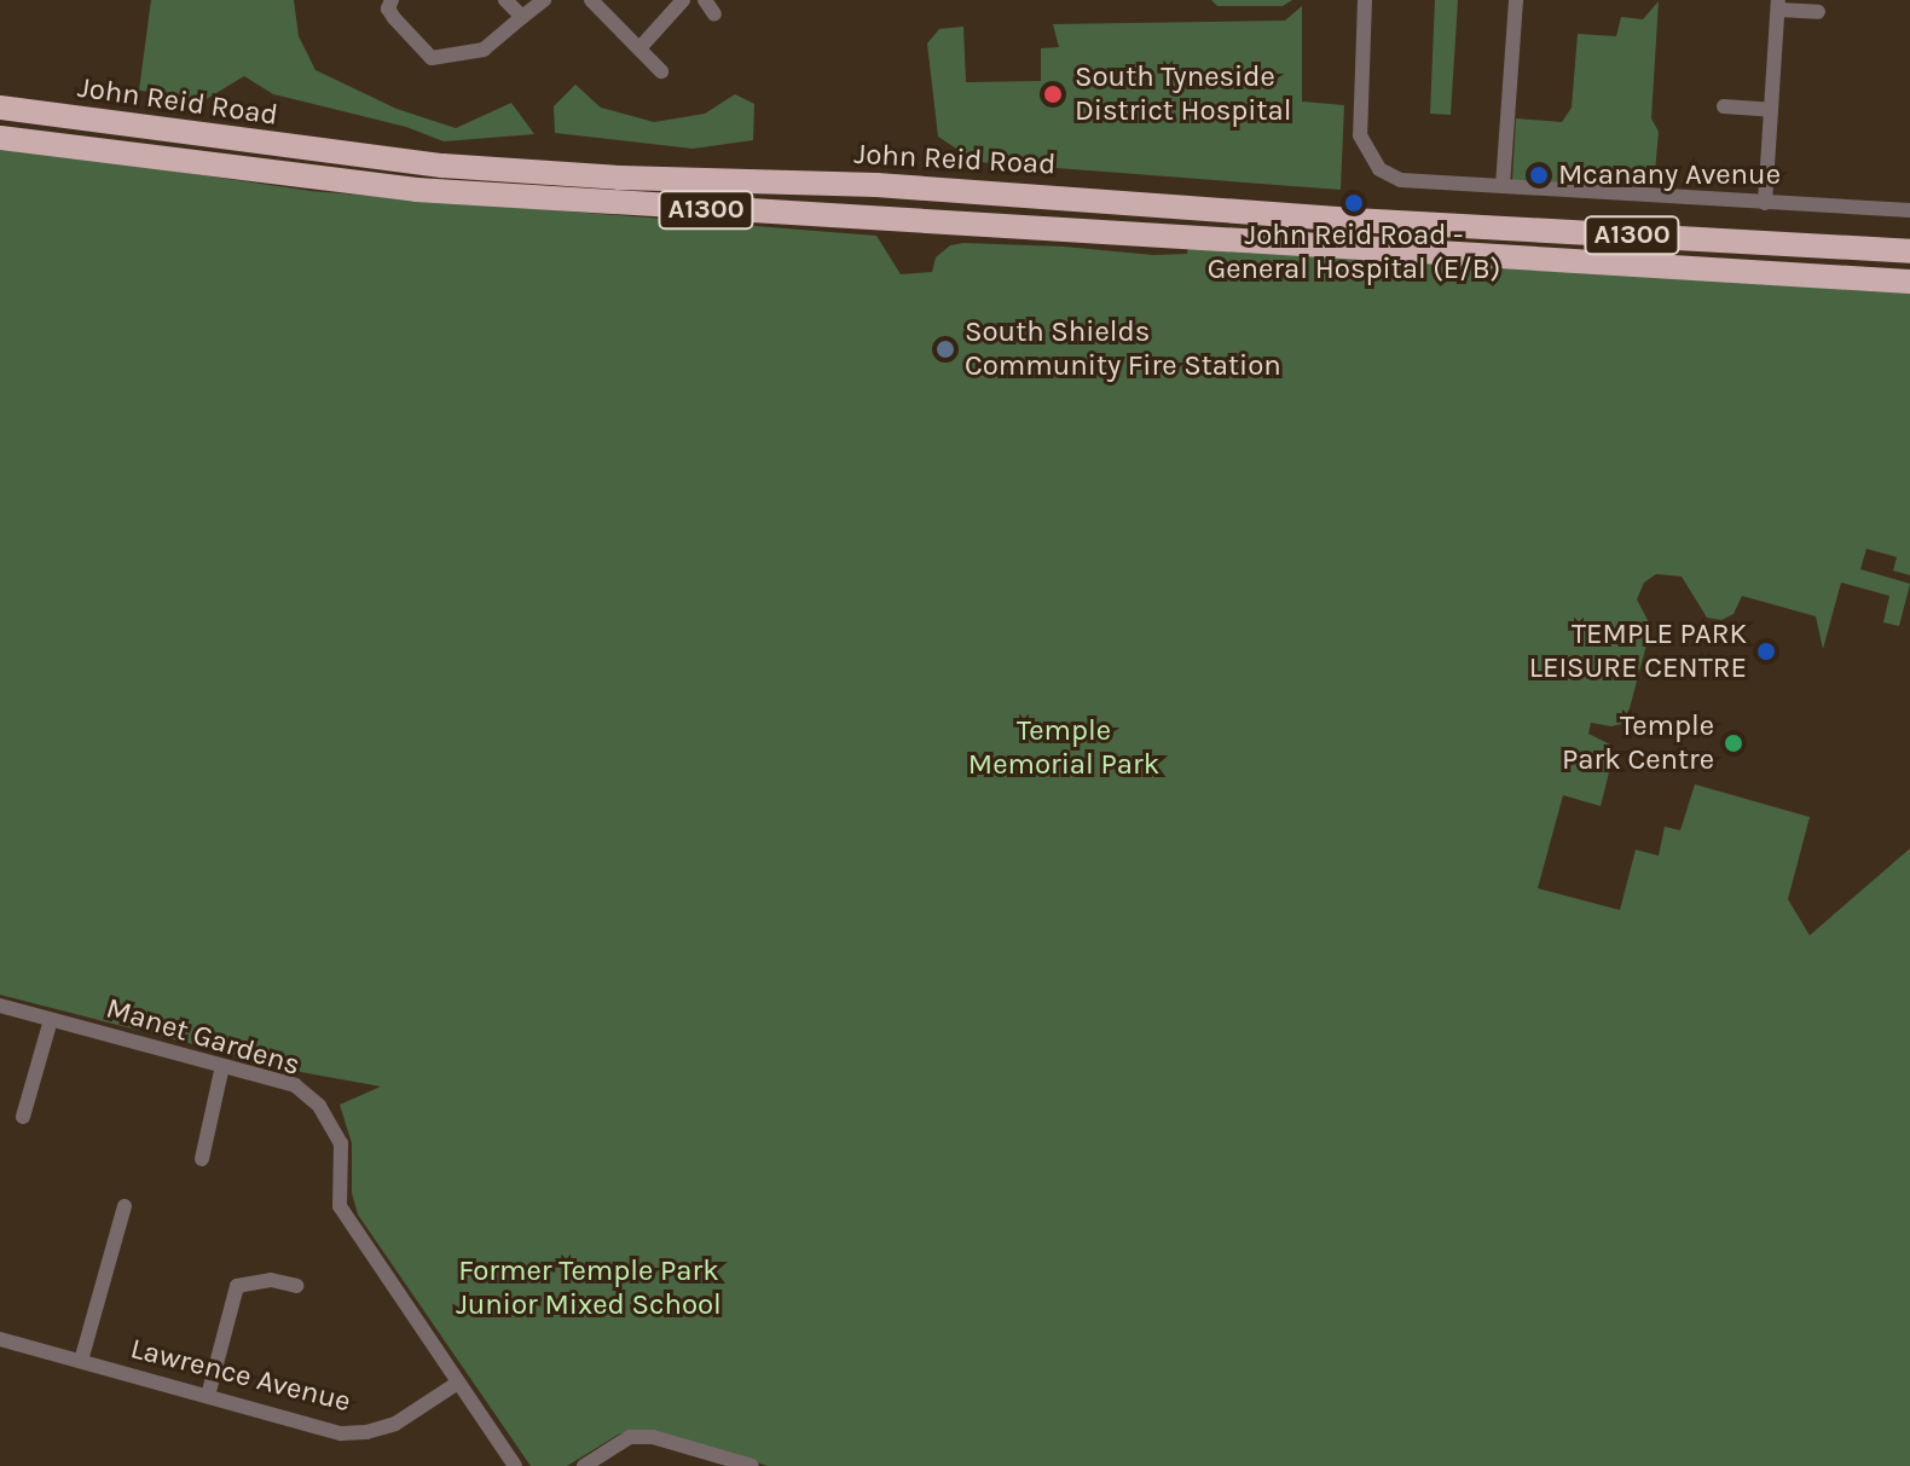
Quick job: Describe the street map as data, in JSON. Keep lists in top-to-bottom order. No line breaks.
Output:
{"streets":{"highway":["John Reid Road","A1300"],"street":["Manet Gardens","Lawrence Avenue"]},"crossings":[["Manet Gardens","Lawrence Avenue"]],"parks":["Temple Memorial Park","Former Temple Park Junior Mixed School"],"places":["South Tyneside District Hospital","Mcanany Avenue","John Reid Road - General Hospital (E/B)","South Shields Community Fire Station","TEMPLE PARK LEISURE CENTRE","Temple Park Centre"]}
